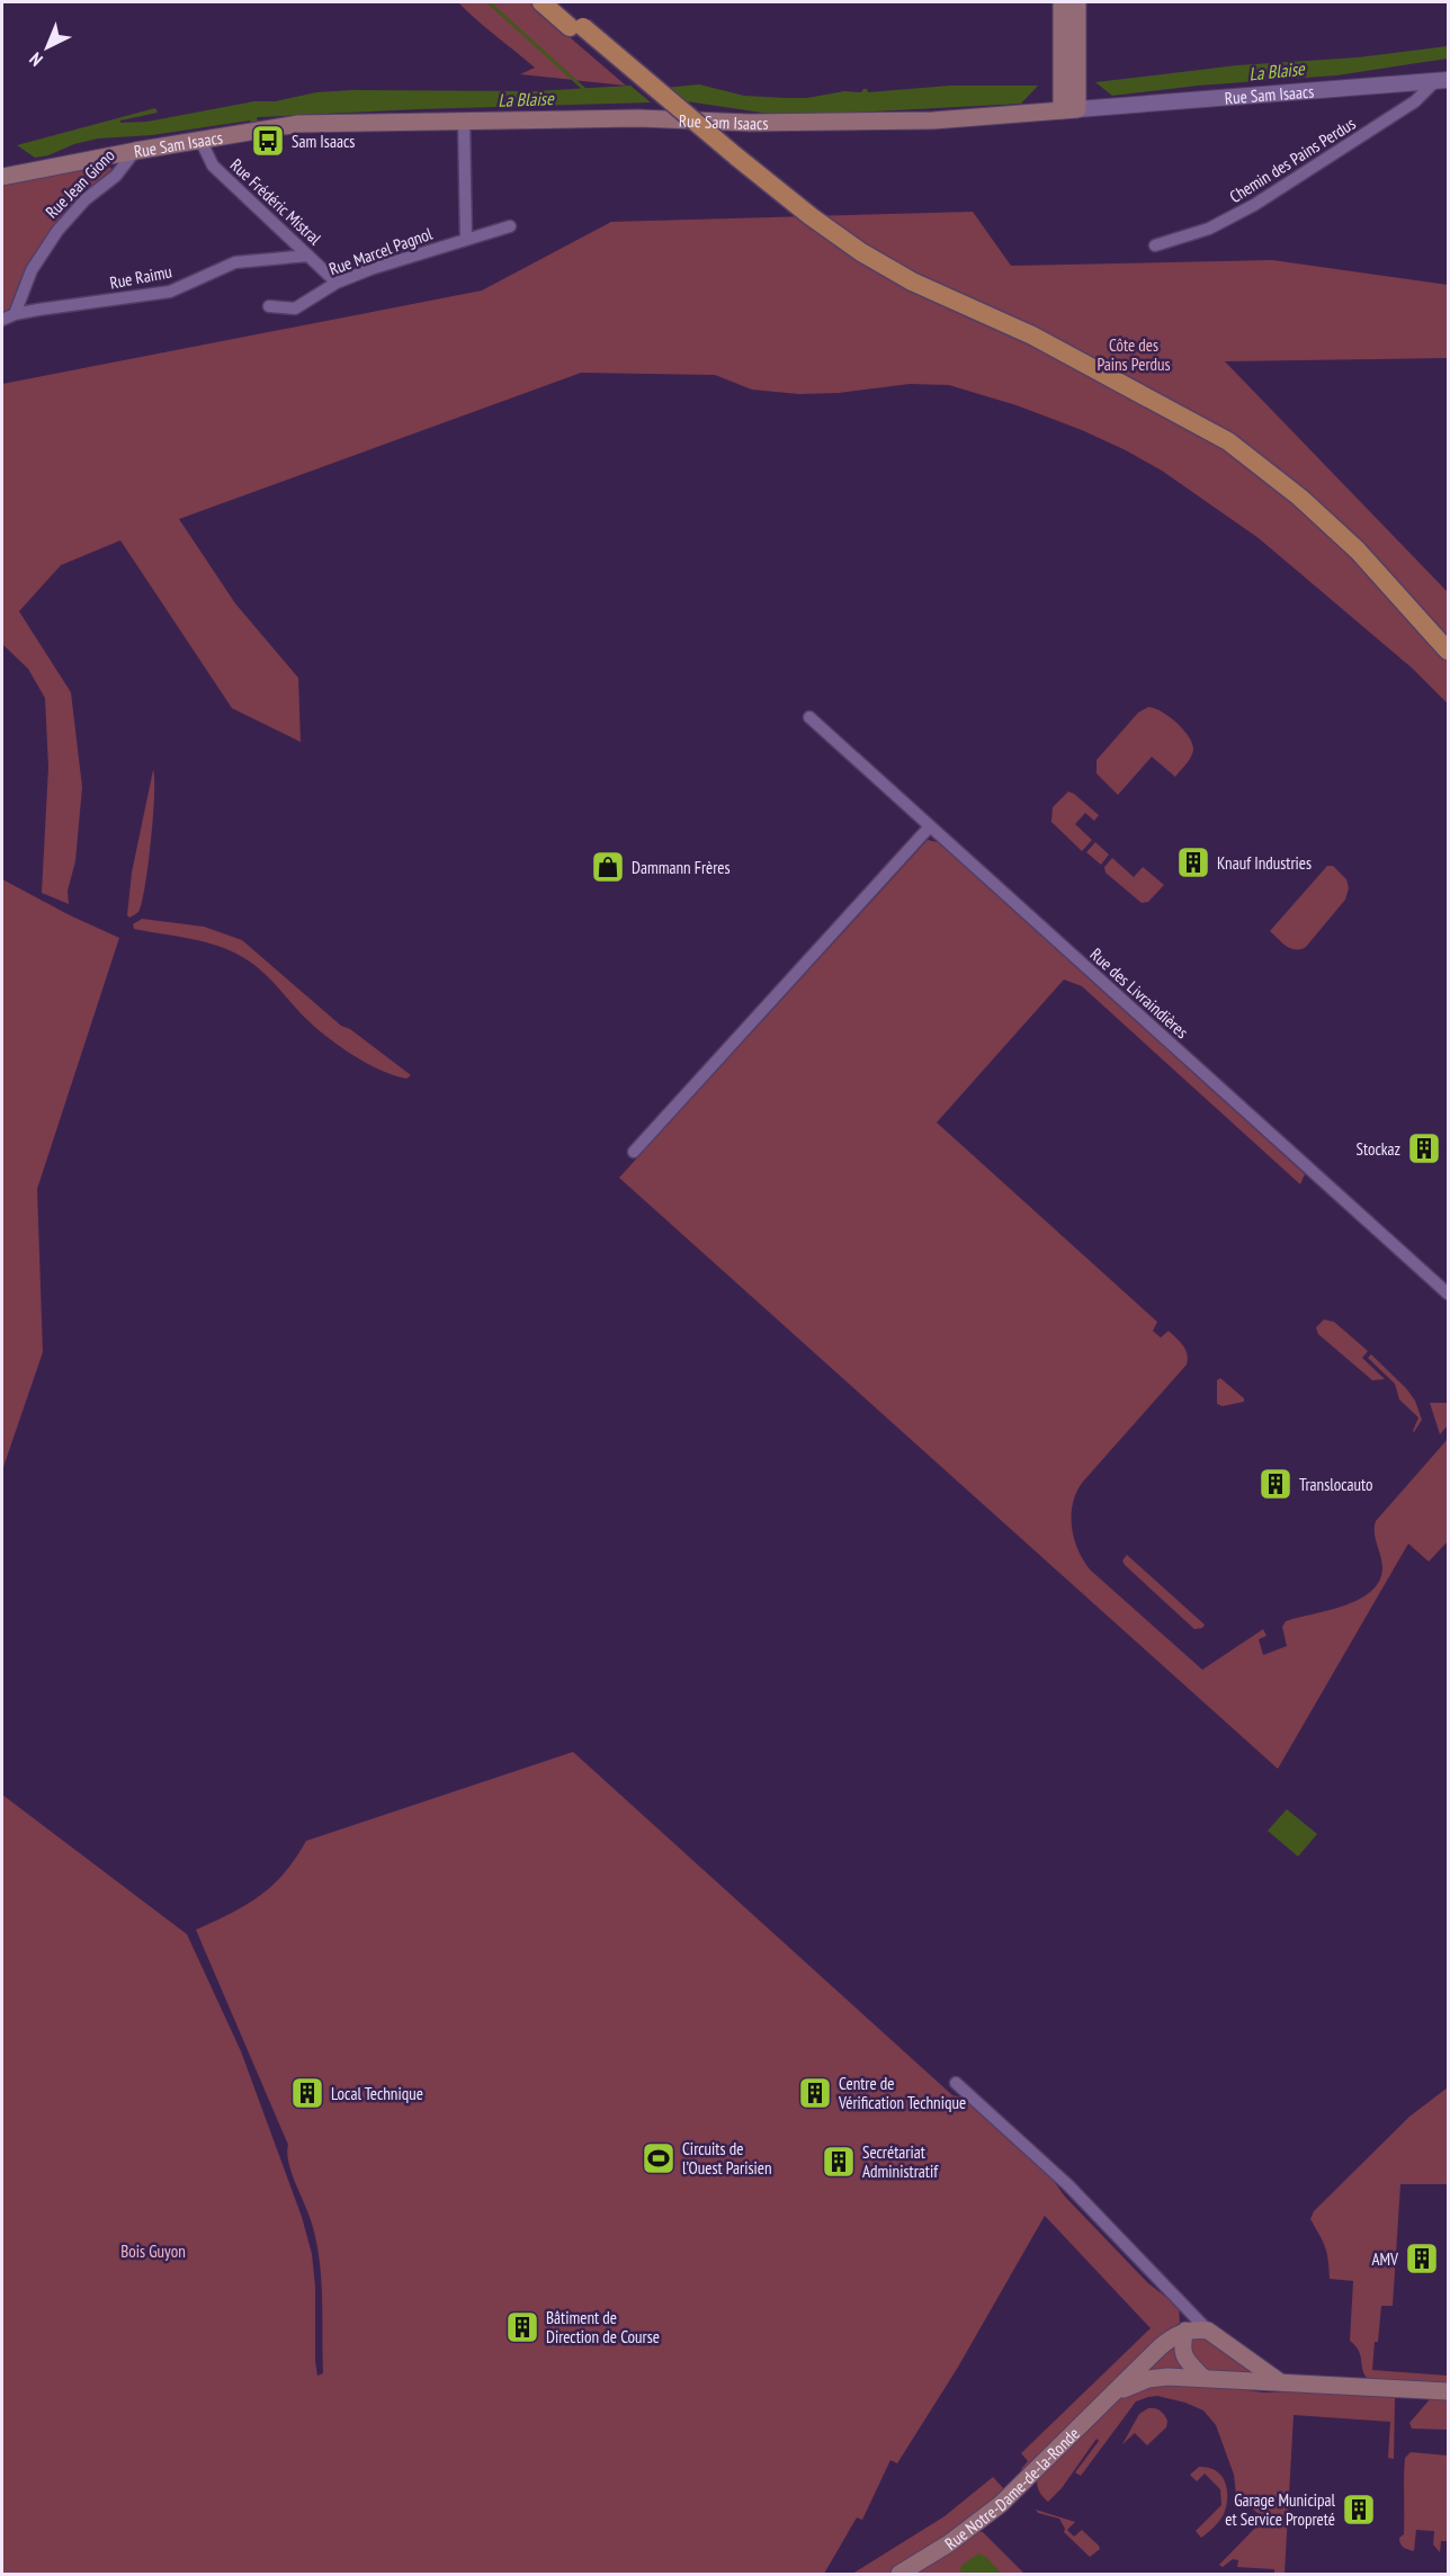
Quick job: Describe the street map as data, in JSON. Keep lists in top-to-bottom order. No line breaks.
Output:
{"streets":{"main road":["Rue Sam Isaacs","Rue Notre-Dame-de-la-Ronde"],"street":["Chemin des Pains Perdus","Rue Jean Giono","Rue Frédéric Mistral","Rue Marcel Pagnol","Rue Raimu","Rue des Livraindières"]},"crossings":[["Rue Sam Isaacs","Chemin des Pains Perdus"],["Rue Sam Isaacs","Rue Jean Giono"],["Rue Sam Isaacs","Rue Frédéric Mistral"],["Rue Jean Giono","Rue Raimu"],["Rue Frédéric Mistral","Rue Marcel Pagnol"],["Rue Frédéric Mistral","Rue Raimu"]],"water":["La Blaise"],"parks":["Côte des Pains Perdus","Bois Guyon"],"places":{"bus stop":["Sam Isaacs"],"building":["Knauf Industries","Stockaz","Translocauto","Local Technique","Centre de Vérification Technique","Secrétariat Administratif","AMV","Bâtiment de Direction de Course","Garage Municipal et Service Propreté"],"shop":["Dammann Frères"],"sports":["Circuits de l’Ouest Parisien"]},"north":"bottom left"}
